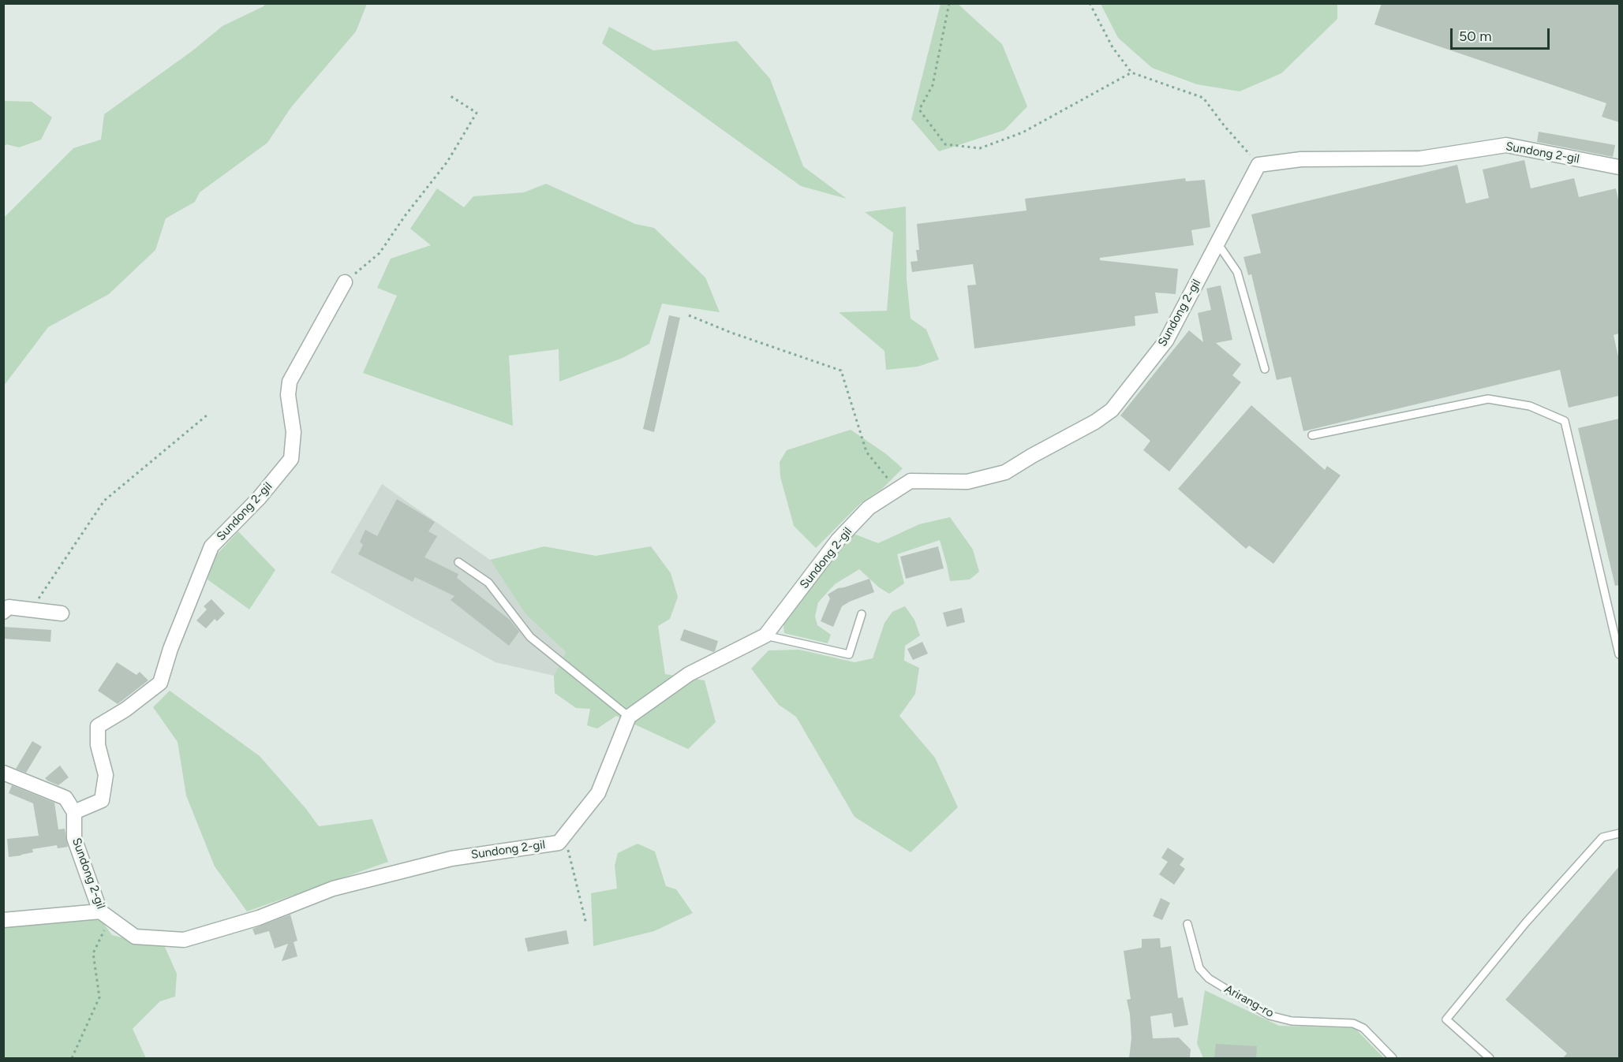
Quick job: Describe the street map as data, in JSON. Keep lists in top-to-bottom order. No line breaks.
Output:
{"streets":{"street":["Sundong 2-gil"],"lane":["Arirang-ro"]},"scale_bar":"50 m"}
